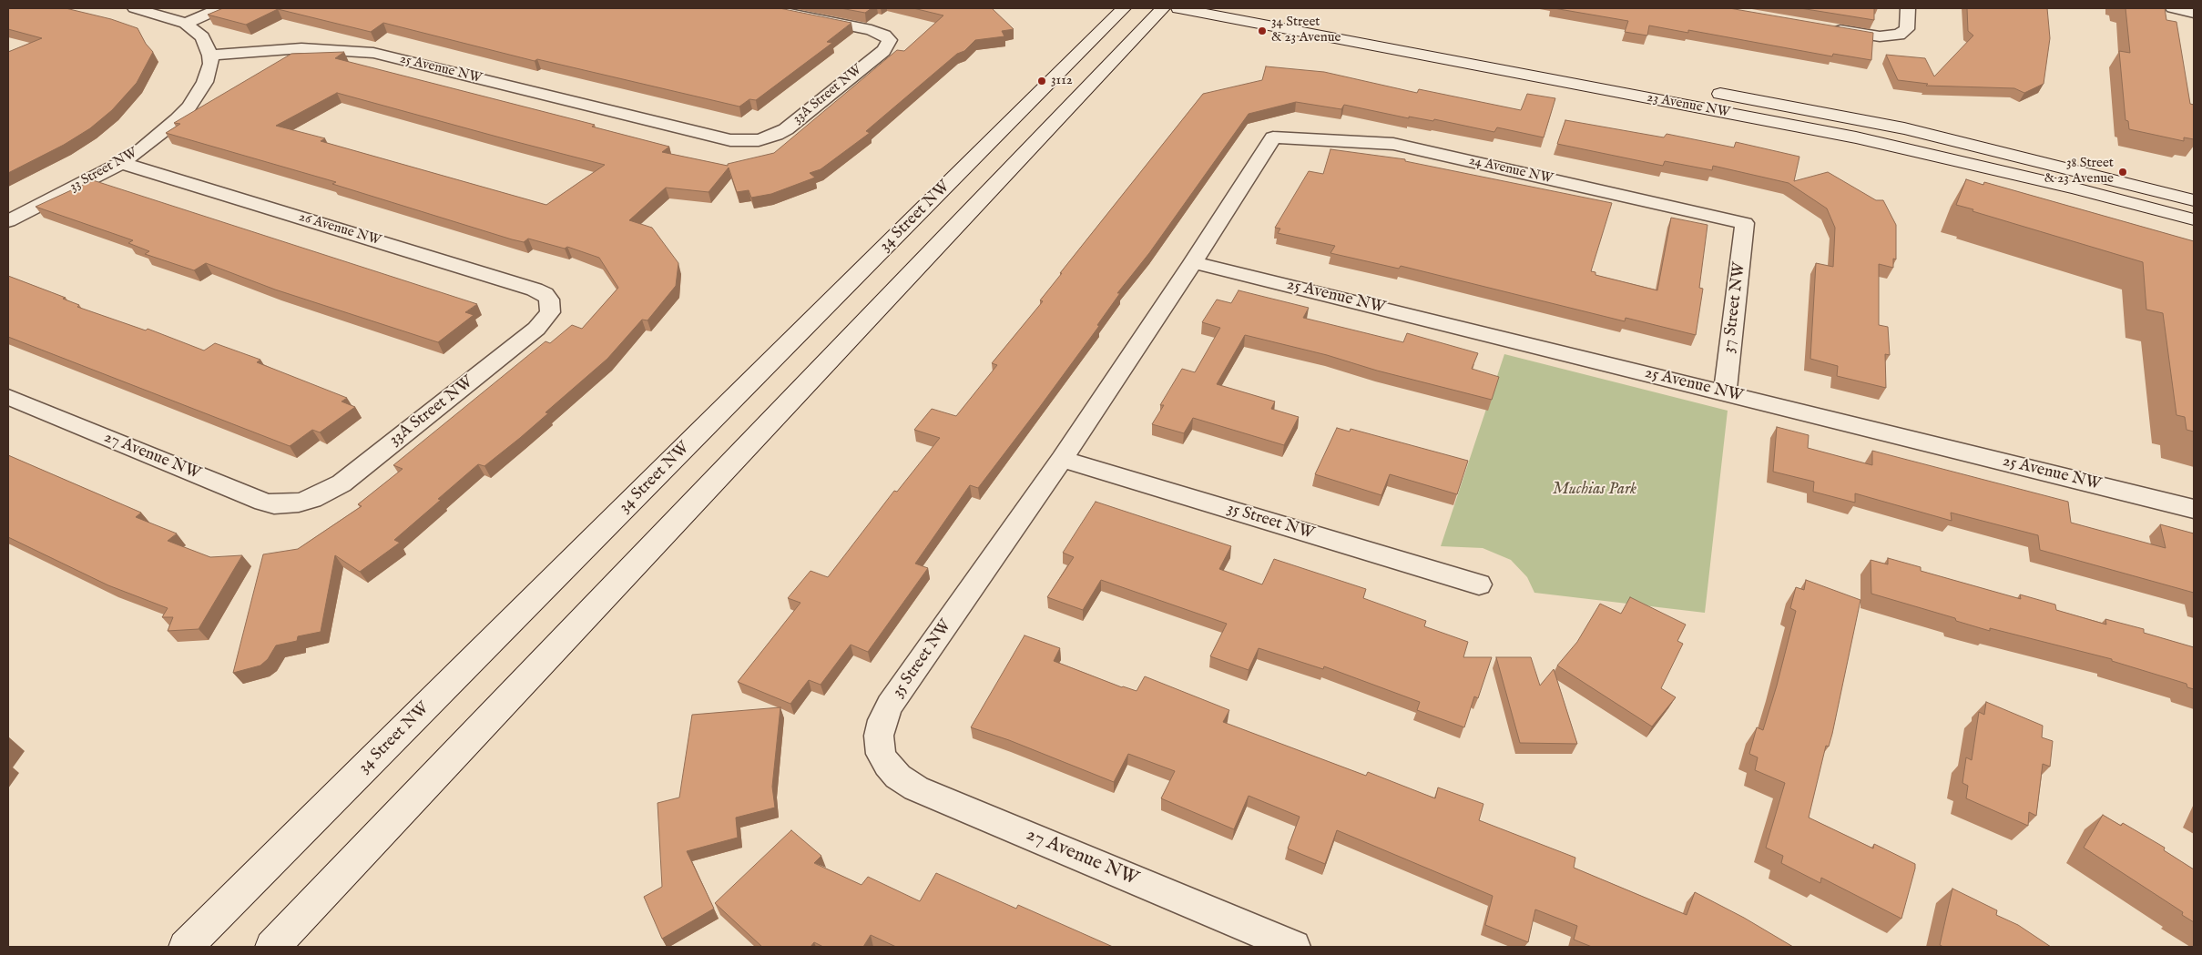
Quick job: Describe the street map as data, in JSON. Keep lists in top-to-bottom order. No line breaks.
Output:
{"streets":{"main road":["23 Avenue NW","34 Street NW"],"street":["25 Avenue NW","33A Street NW","33 Street NW","24 Avenue NW","26 Avenue NW","37 Street NW","27 Avenue NW","35 Street NW"]},"crossings":[["25 Avenue NW","33A Street NW"],["25 Avenue NW","33 Street NW"],["25 Avenue NW","37 Street NW"],["25 Avenue NW","35 Street NW"],["33A Street NW","26 Avenue NW"],["33A Street NW","27 Avenue NW"],["33 Street NW","26 Avenue NW"],["24 Avenue NW","37 Street NW"],["24 Avenue NW","35 Street NW"],["27 Avenue NW","35 Street NW"]],"parks":["Muchias Park"],"places":["34 Street & 23 Avenue","3112","38 Street & 23 Avenue"]}
